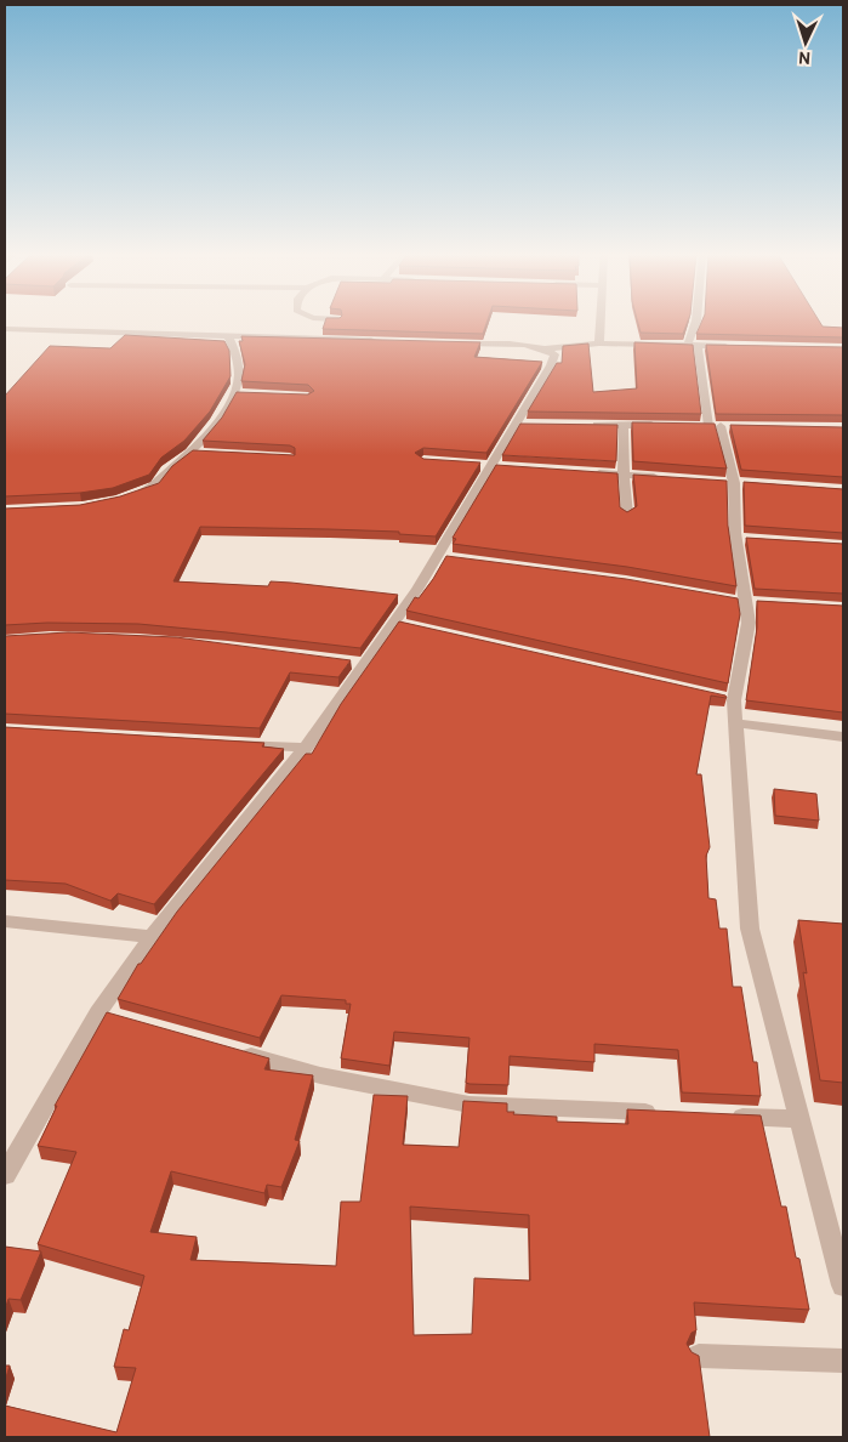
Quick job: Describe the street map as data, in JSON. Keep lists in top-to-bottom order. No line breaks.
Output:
{"north":"bottom"}
